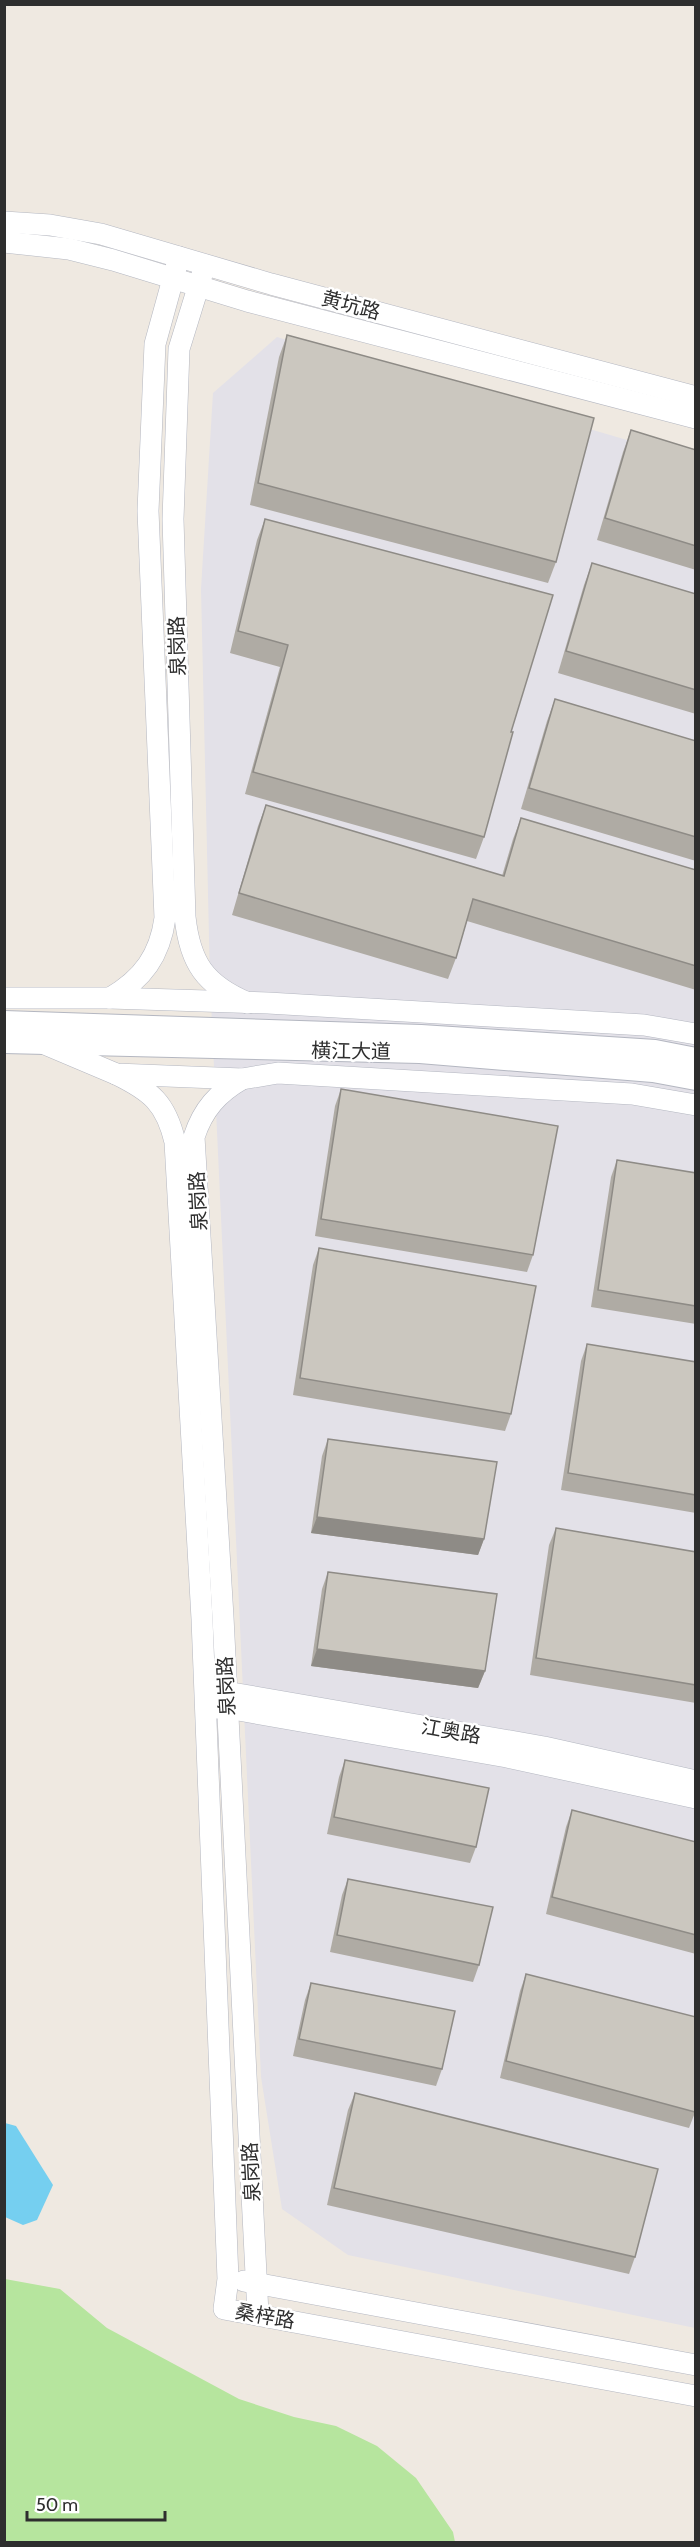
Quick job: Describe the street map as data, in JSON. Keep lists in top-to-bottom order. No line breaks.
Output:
{"streets":{"main road":["横江大道"],"street":["黄坑路","泉岗路","江奥路","桑梓路"]},"crossings":[["黄坑路","泉岗路"],["泉岗路","横江大道"],["泉岗路","江奥路"],["泉岗路","桑梓路"]],"scale_bar":"50 m"}
